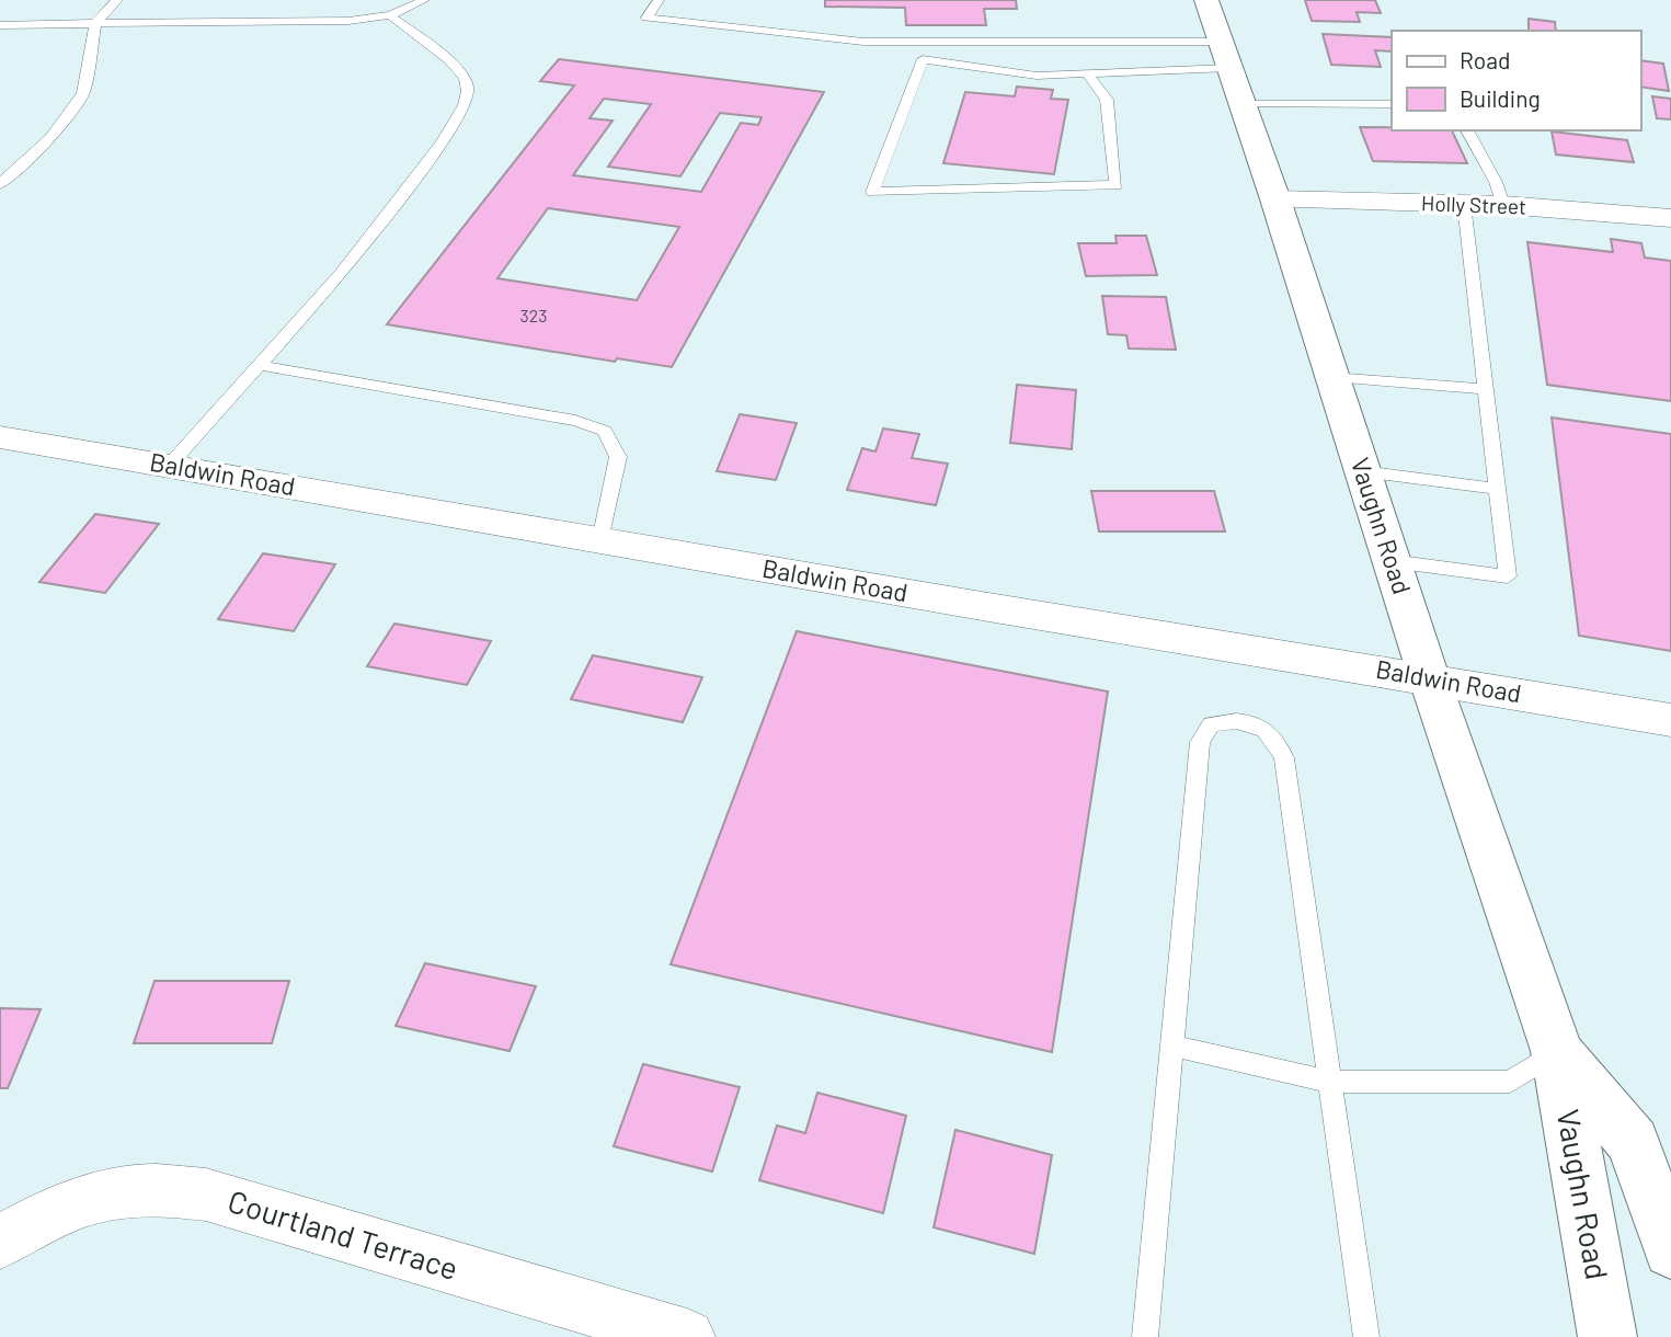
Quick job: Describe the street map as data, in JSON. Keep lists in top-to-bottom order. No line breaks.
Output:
{"streets":{"street":["Holly Street","Baldwin Road","Vaughn Road","Courtland Terrace"]},"crossings":[["Holly Street","Vaughn Road"],["Baldwin Road","Vaughn Road"]],"house_numbers":["323"],"legend":["Road","Building"]}
